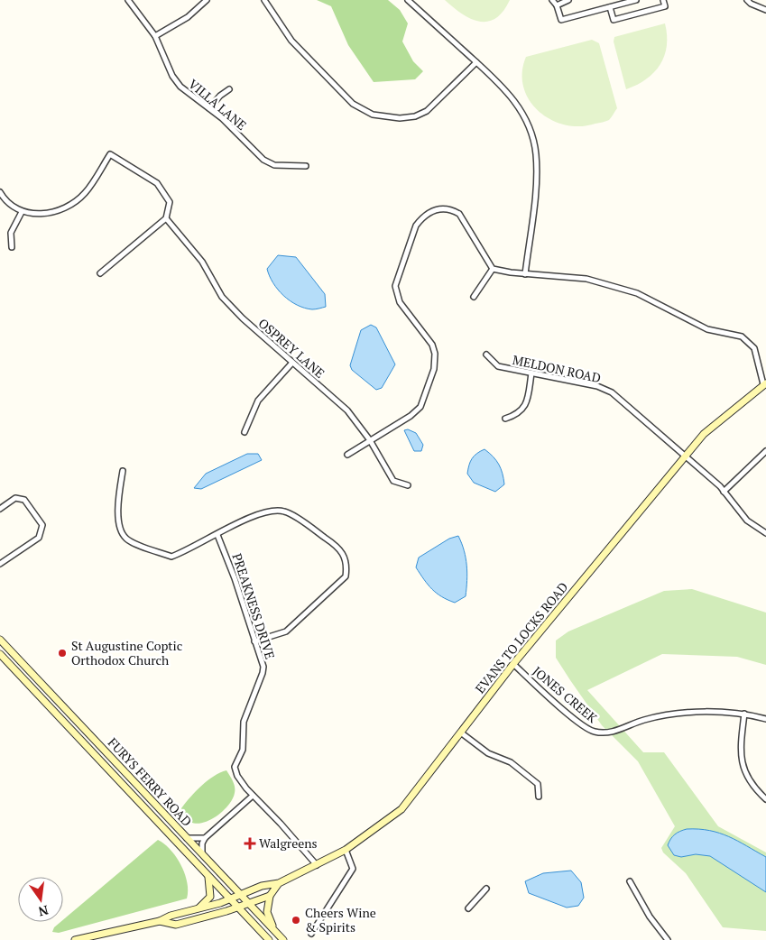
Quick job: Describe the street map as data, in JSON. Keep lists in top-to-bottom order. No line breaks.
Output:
{"streets":{"street":["VILLA LANE","OSPREY LANE","MELDON ROAD","PREAKNESS DRIVE","EVANS TO LOCKS ROAD","JONES CREEK","FURYS FERRY ROAD"]},"crossings":[["MELDON ROAD","EVANS TO LOCKS ROAD"],["PREAKNESS DRIVE","EVANS TO LOCKS ROAD"],["EVANS TO LOCKS ROAD","JONES CREEK"],["EVANS TO LOCKS ROAD","FURYS FERRY ROAD"]],"places":{"other":["St Augustine Coptic Orthodox Church","Cheers Wine & Spirits"],"health":["Walgreens"]},"north":"bottom"}
